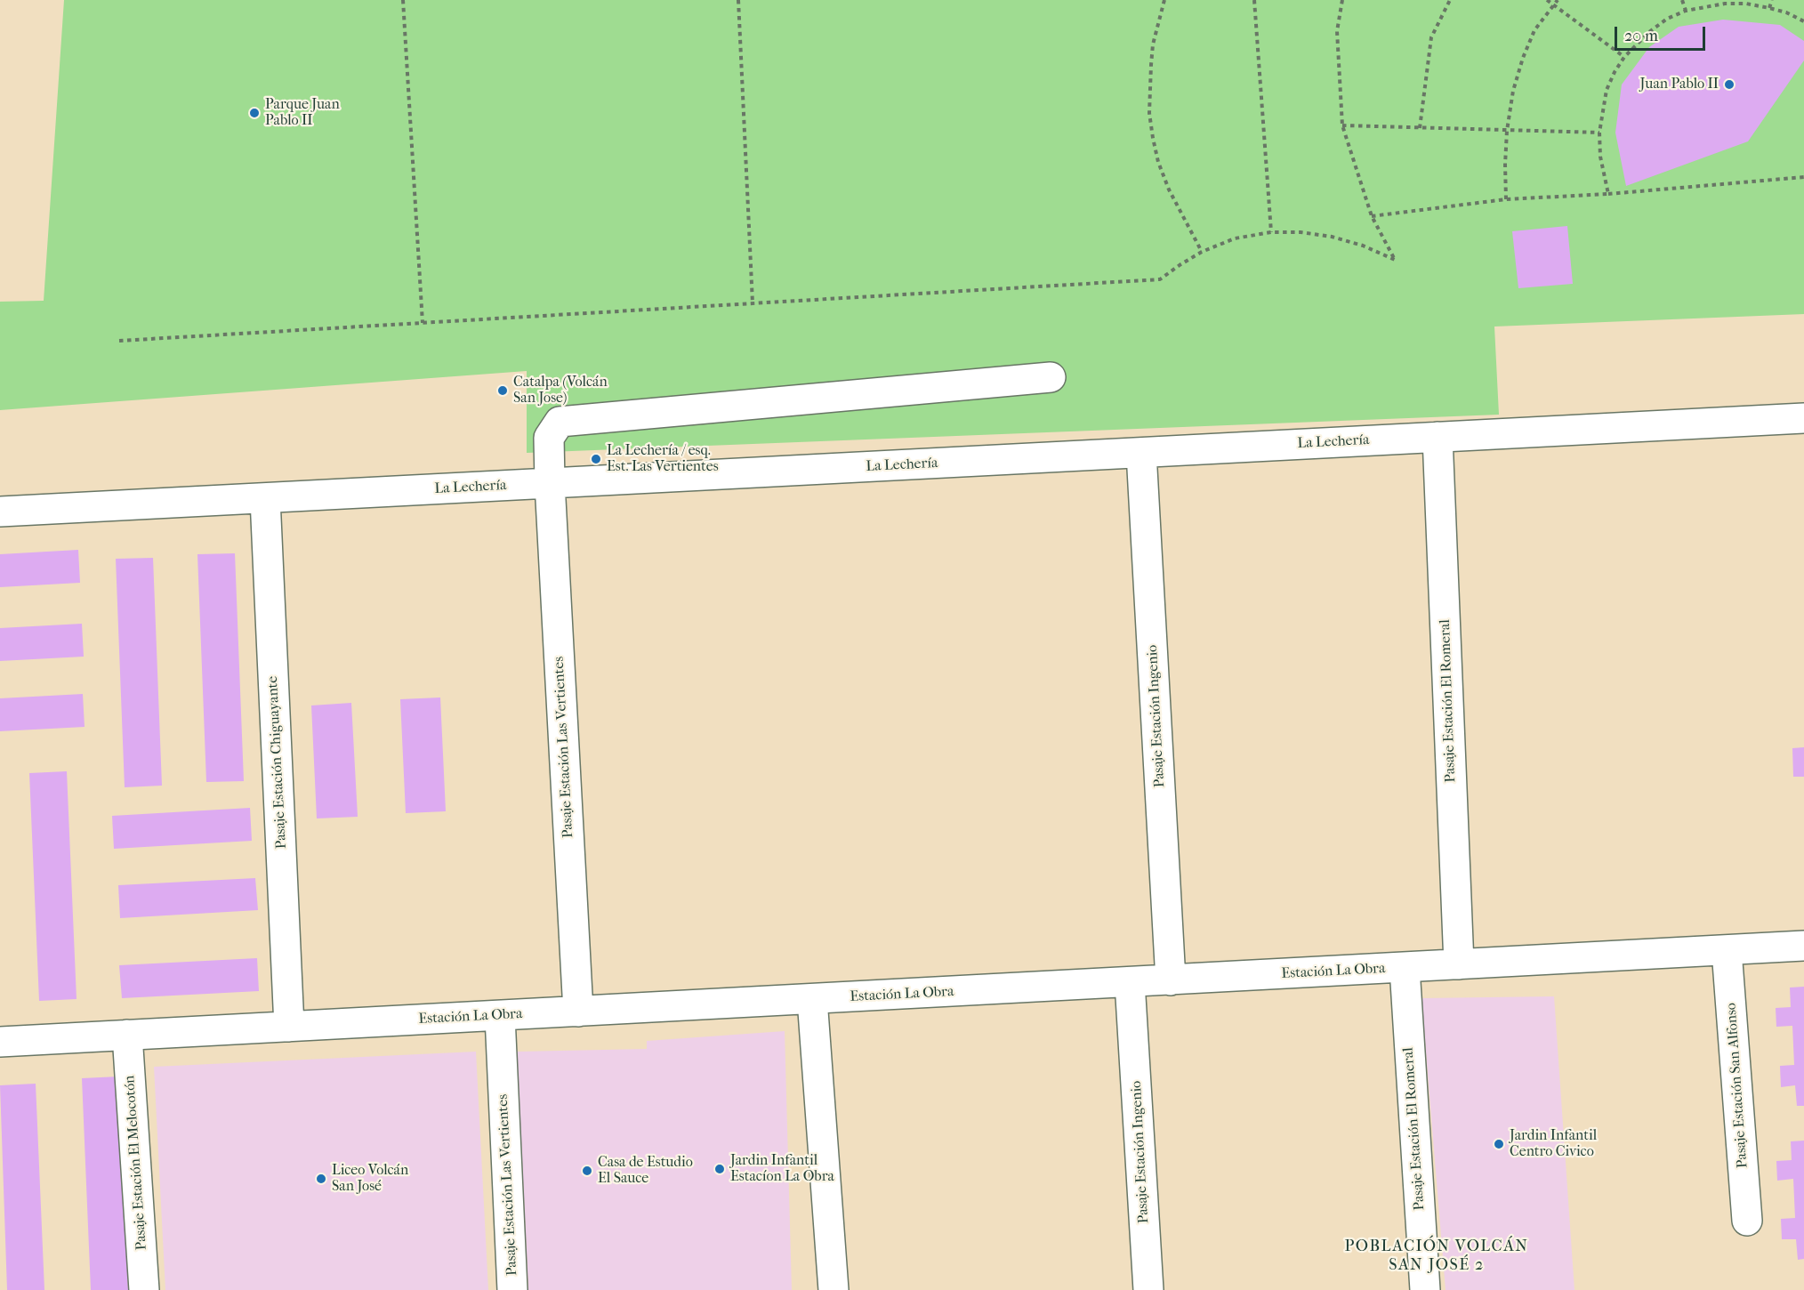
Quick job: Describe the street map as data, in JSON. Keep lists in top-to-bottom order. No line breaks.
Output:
{"streets":{"street":["La Lechería","Pasaje Estación El Romeral","Pasaje Estación Ingenio","Pasaje Estación Las Vertientes","Pasaje Estación Chiguayante","Estación La Obra","Pasaje Estación San Alfonso","Pasaje Estación El Melocotón"]},"crossings":[["La Lechería","Pasaje Estación El Romeral"],["La Lechería","Pasaje Estación Ingenio"],["La Lechería","Pasaje Estación Las Vertientes"],["La Lechería","Pasaje Estación Chiguayante"],["Pasaje Estación El Romeral","Estación La Obra"],["Pasaje Estación Ingenio","Estación La Obra"],["Pasaje Estación Las Vertientes","Estación La Obra"],["Pasaje Estación Chiguayante","Estación La Obra"],["Estación La Obra","Pasaje Estación San Alfonso"],["Estación La Obra","Pasaje Estación El Melocotón"]],"districts":["POBLACIÓN VOLCÁN SAN JOSÉ 2"],"places":["Juan Pablo II","Parque Juan Pablo II","Catalpa (Volcán San Jose)","La Lechería / esq. Est. Las Vertientes","Jardin Infantil Centro Civico","Jardin Infantil Estacíon La Obra","Casa de Estudio El Sauce","Liceo Volcán San José"],"scale_bar":"20 m"}
